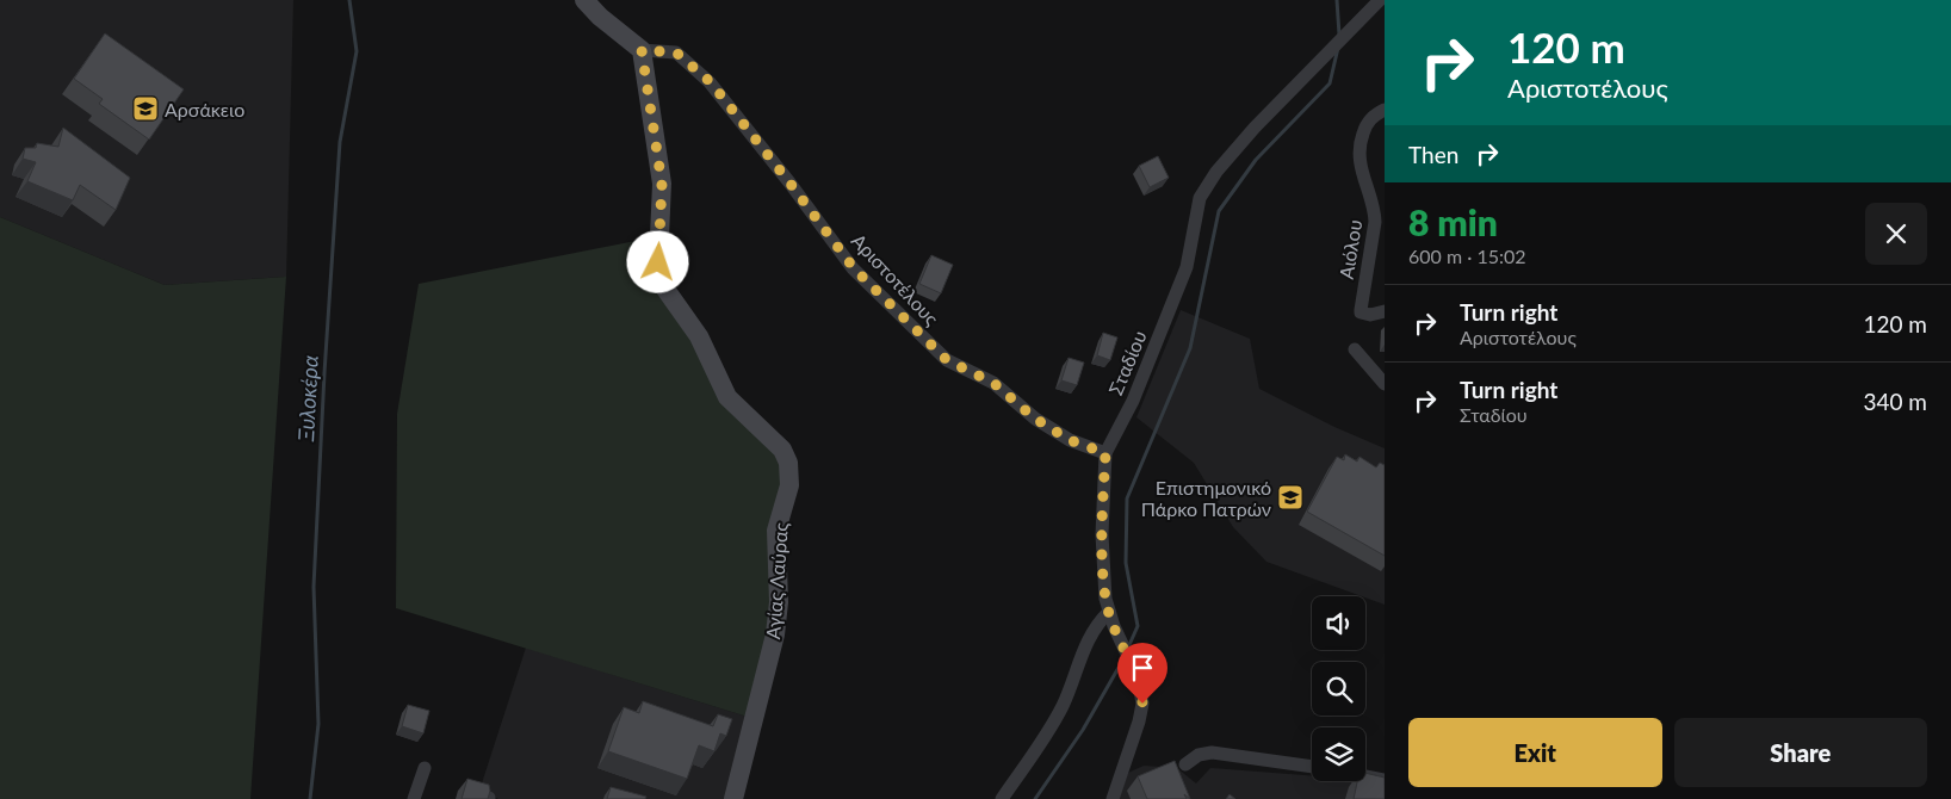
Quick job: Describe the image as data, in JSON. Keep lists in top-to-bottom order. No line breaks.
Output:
{"streets":{"street":["Αιόλου","Αριστοτέλους","Σταδίου","Αγίας Λαύρας"]},"crossings":[["Αριστοτέλους","Σταδίου"],["Αριστοτέλους","Αγίας Λαύρας"]],"water":["Ξυλοκέρα"],"places":{"school or university":["Αρσάκειο","Επιστημονικό Πάρκο Πατρών"]},"page":{"turn":["120 m","Αριστοτέλους"],"then":"Then","heading":["8 min","600 m · 15:02"],"list":[{"name":"Turn right","note":"Αριστοτέλους","value":"120 m"},{"name":"Turn right","note":"Σταδίου","value":"340 m"}],"buttons":["Exit","Share"]}}
